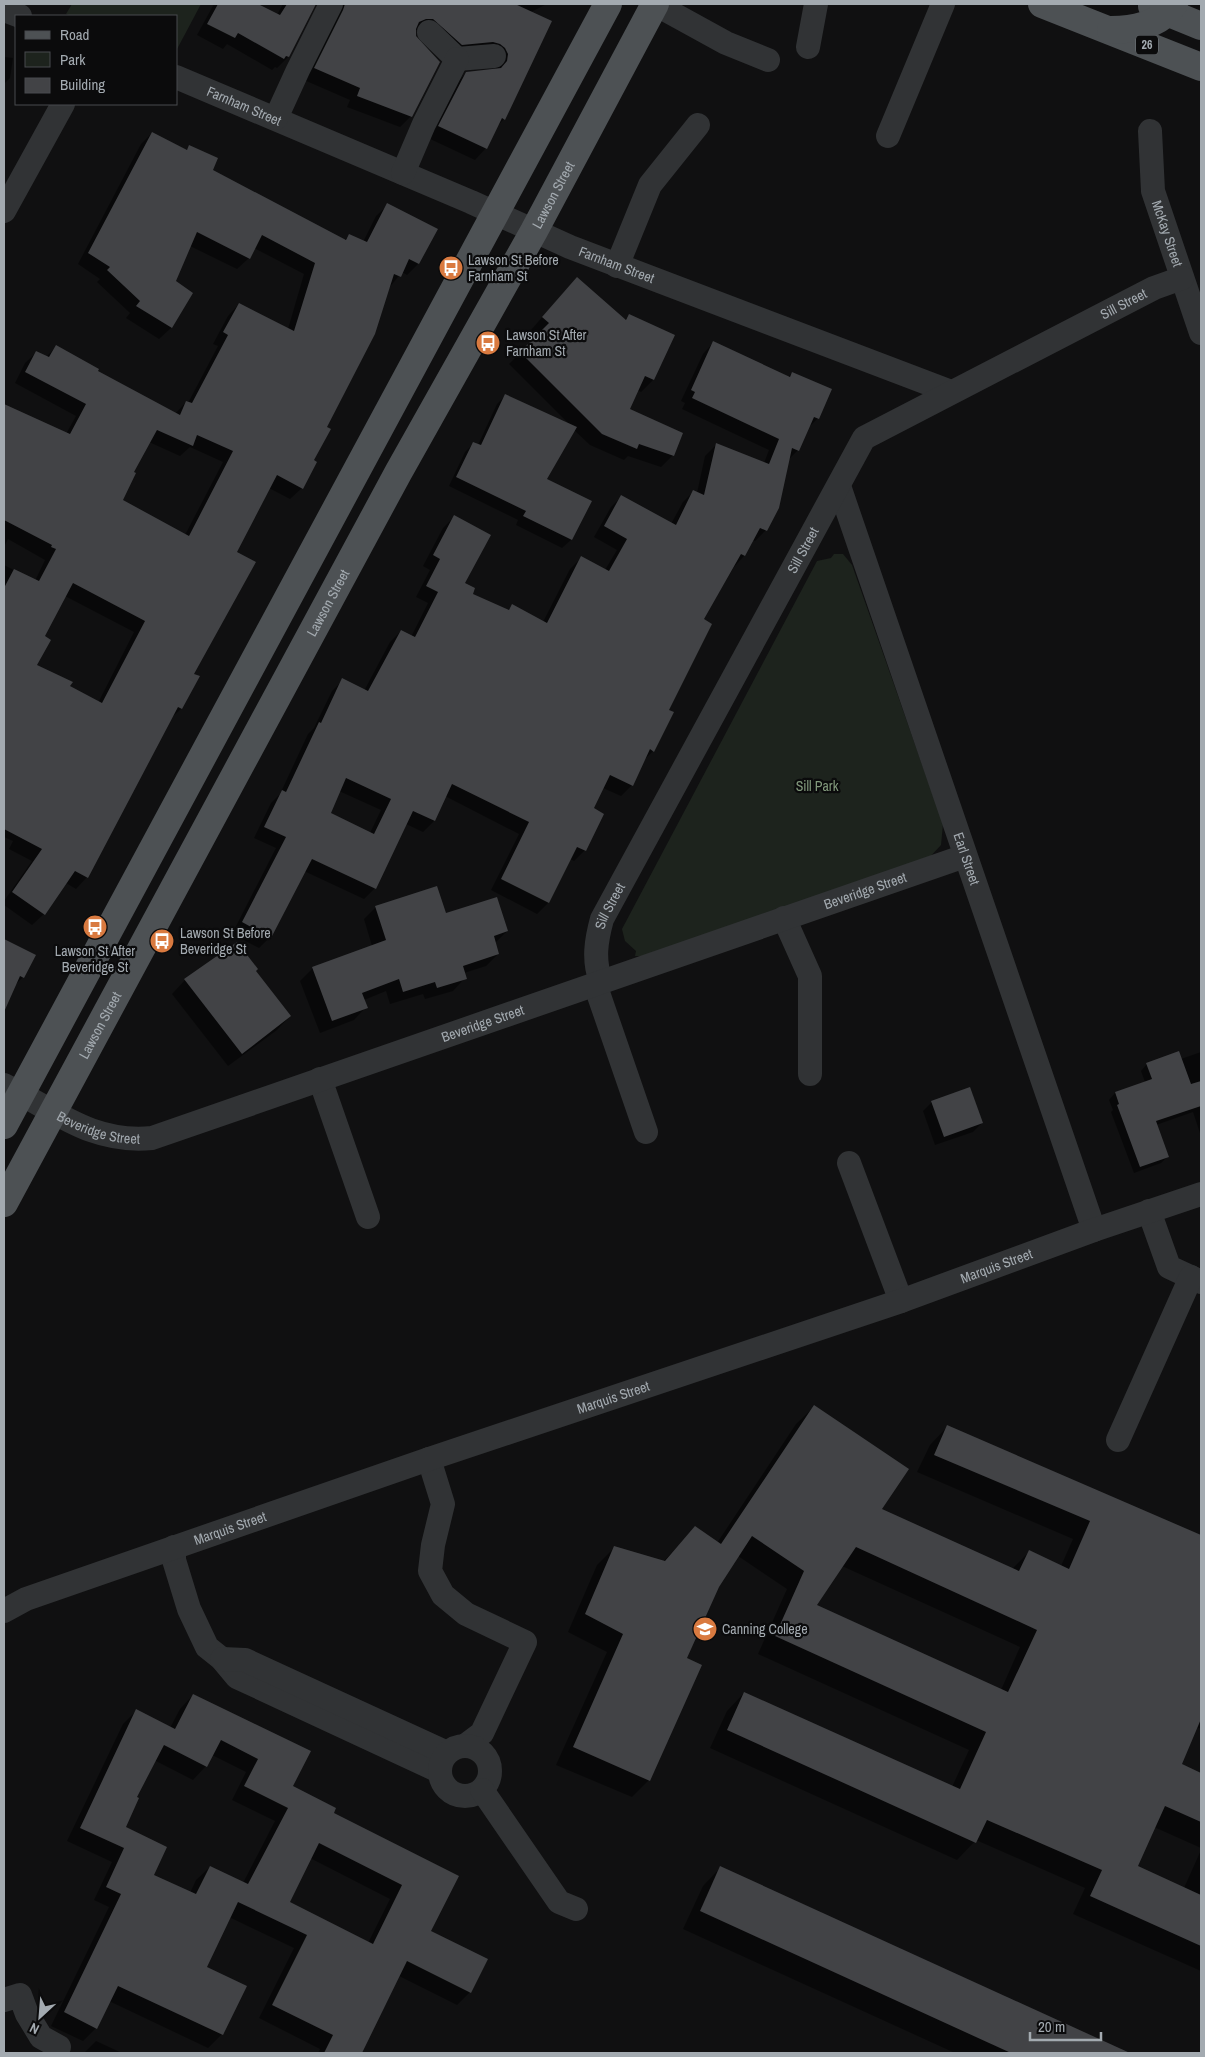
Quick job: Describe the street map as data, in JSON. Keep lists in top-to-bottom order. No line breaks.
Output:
{"streets":{"main road":["26","Lawson Street"],"street":["Farnham Street","McKay Street","Sill Street","Earl Street","Beveridge Street","Marquis Street"]},"crossings":[["Farnham Street","Lawson Street"],["Farnham Street","Sill Street"],["Lawson Street","Beveridge Street"],["McKay Street","Sill Street"],["Sill Street","Earl Street"],["Sill Street","Beveridge Street"],["Earl Street","Beveridge Street"],["Earl Street","Marquis Street"]],"parks":["Sill Park"],"places":{"bus stop":["Lawson St Before Farnham St","Lawson St After Farnham St","Lawson St After Beveridge St","Lawson St Before Beveridge St"],"school or university":["Canning College"]},"legend":["Road","Park","Building"],"scale_bar":"20 m","north":"bottom left"}
